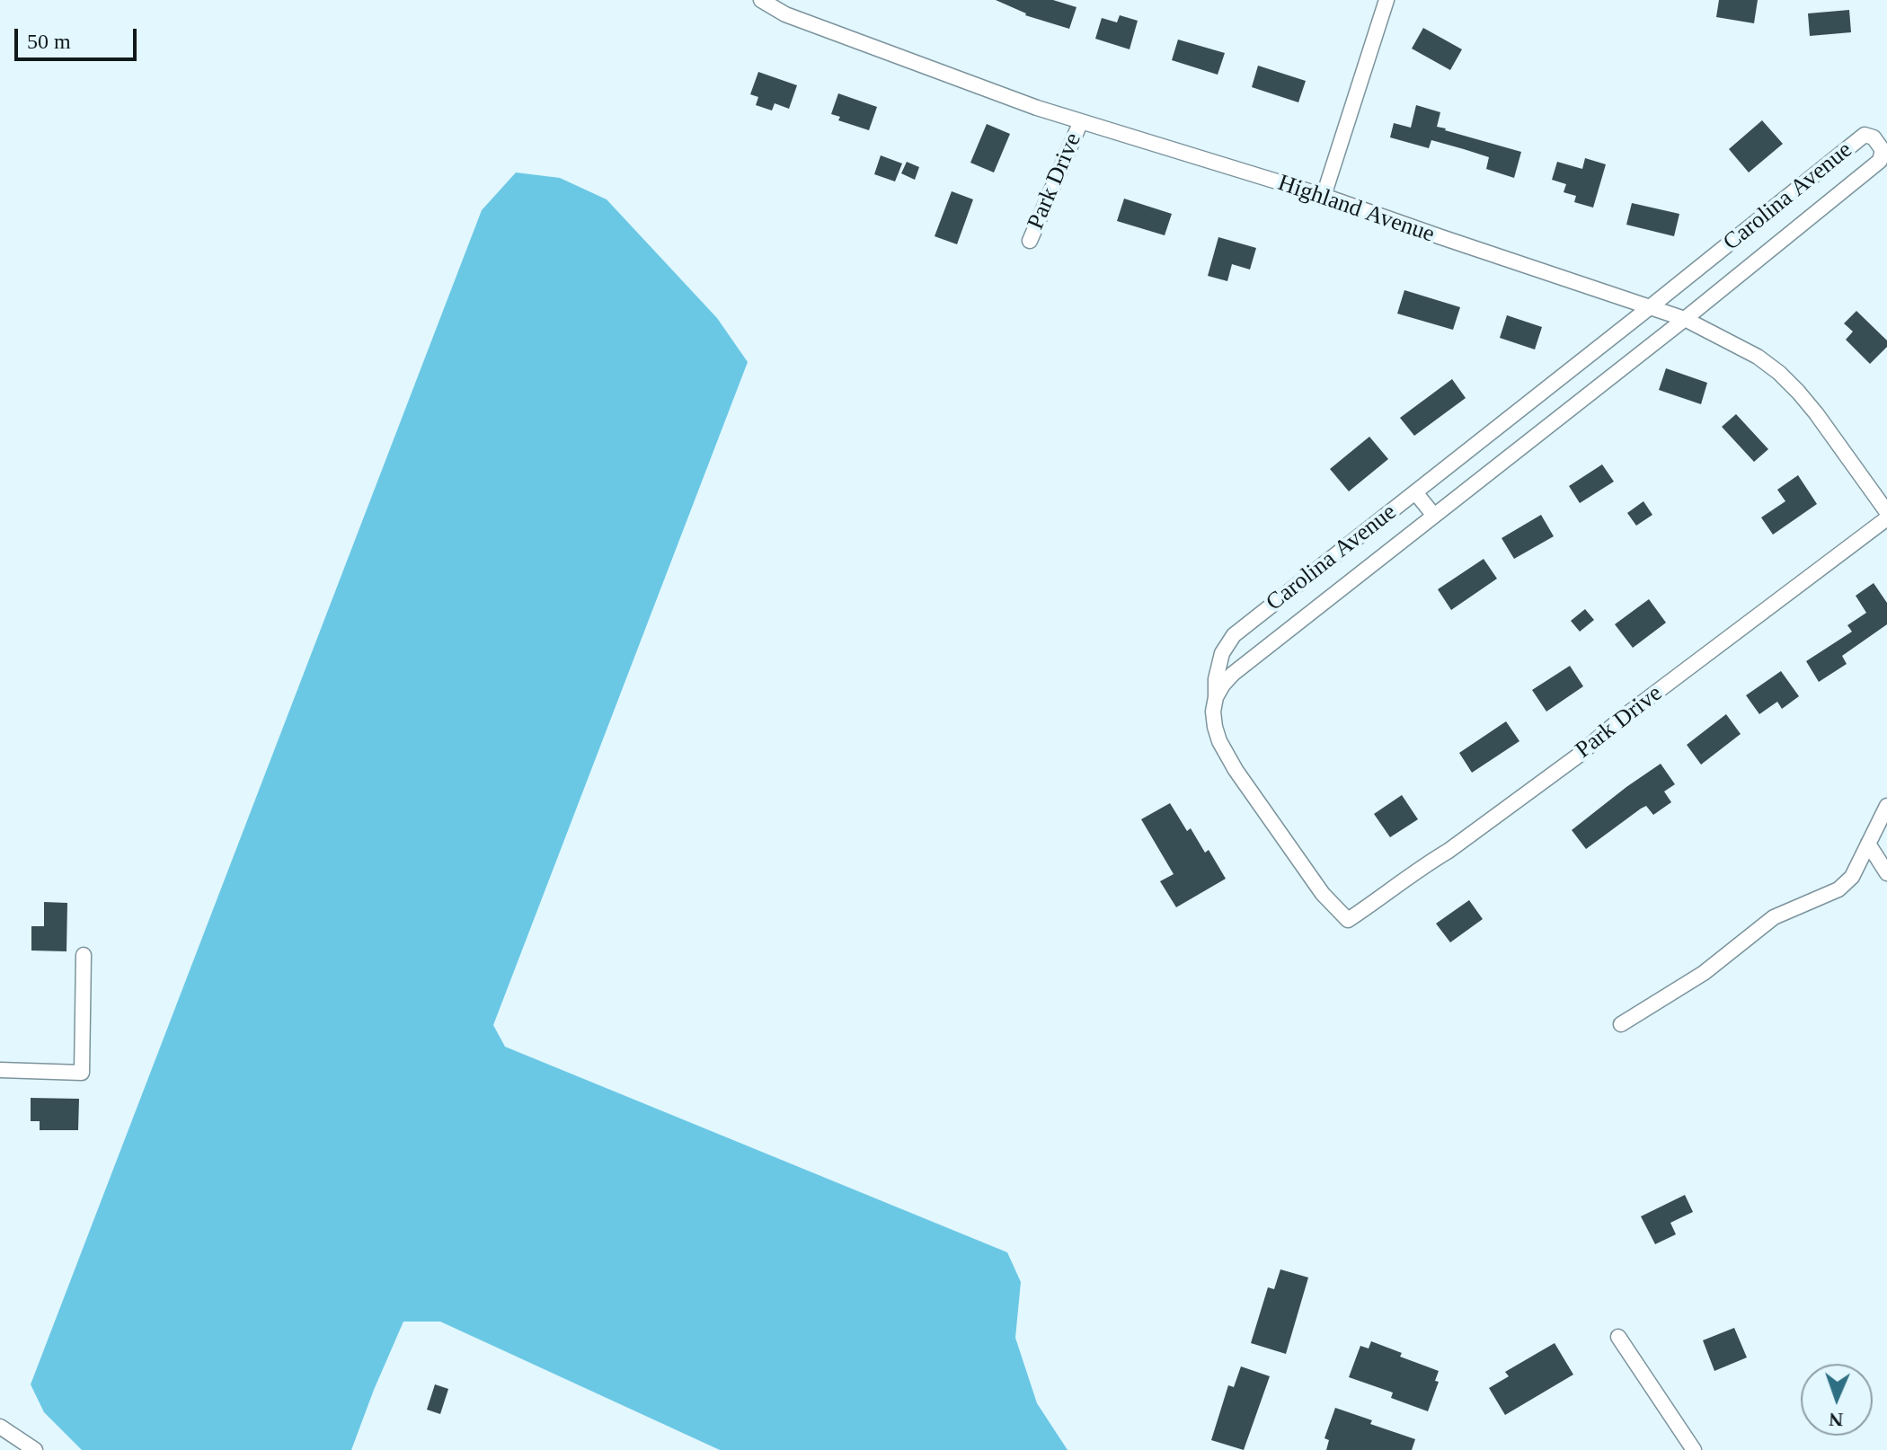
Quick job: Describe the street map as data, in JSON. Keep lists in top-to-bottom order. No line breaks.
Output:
{"streets":{"street":["Park Drive","Carolina Avenue","Highland Avenue"]},"crossings":[["Park Drive","Carolina Avenue"],["Park Drive","Highland Avenue"],["Carolina Avenue","Highland Avenue"]],"scale_bar":"50 m","north":"bottom"}
